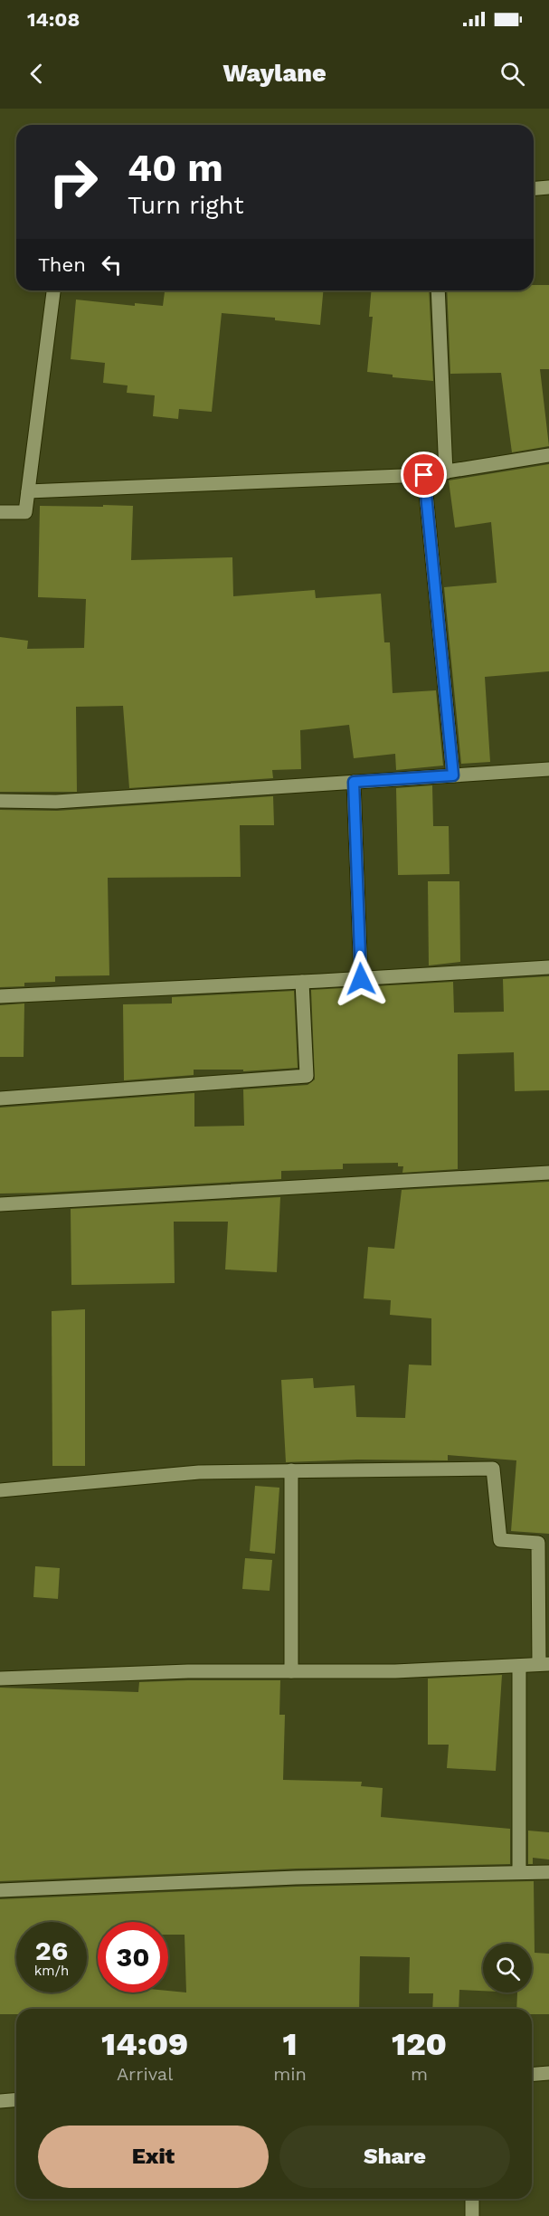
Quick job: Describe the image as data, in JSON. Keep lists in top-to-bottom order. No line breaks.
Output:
{"page":{"status":"14:08","header":"Waylane","turn":["40 m","Turn right"],"then":"Then","speed":"26 km/h","limit":"30","eta":["14:09","Arrival","1","min","120","m"],"buttons":["Exit","Share"]}}
